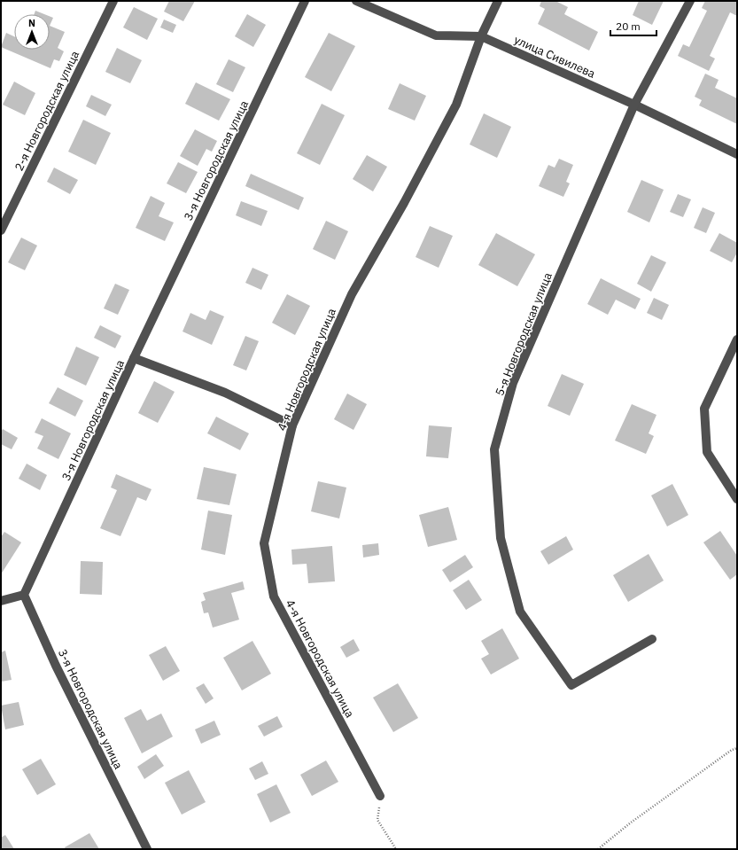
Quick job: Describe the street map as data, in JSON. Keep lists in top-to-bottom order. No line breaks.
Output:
{"streets":{"street":["улица Сивилева","2-я Новгородская улица","3-я Новгородская улица","5-я Новгородская улица","4-я Новгородская улица"]},"crossings":[["улица Сивилева","5-я Новгородская улица"],["улица Сивилева","4-я Новгородская улица"]],"scale_bar":"20 m","north":"top"}
